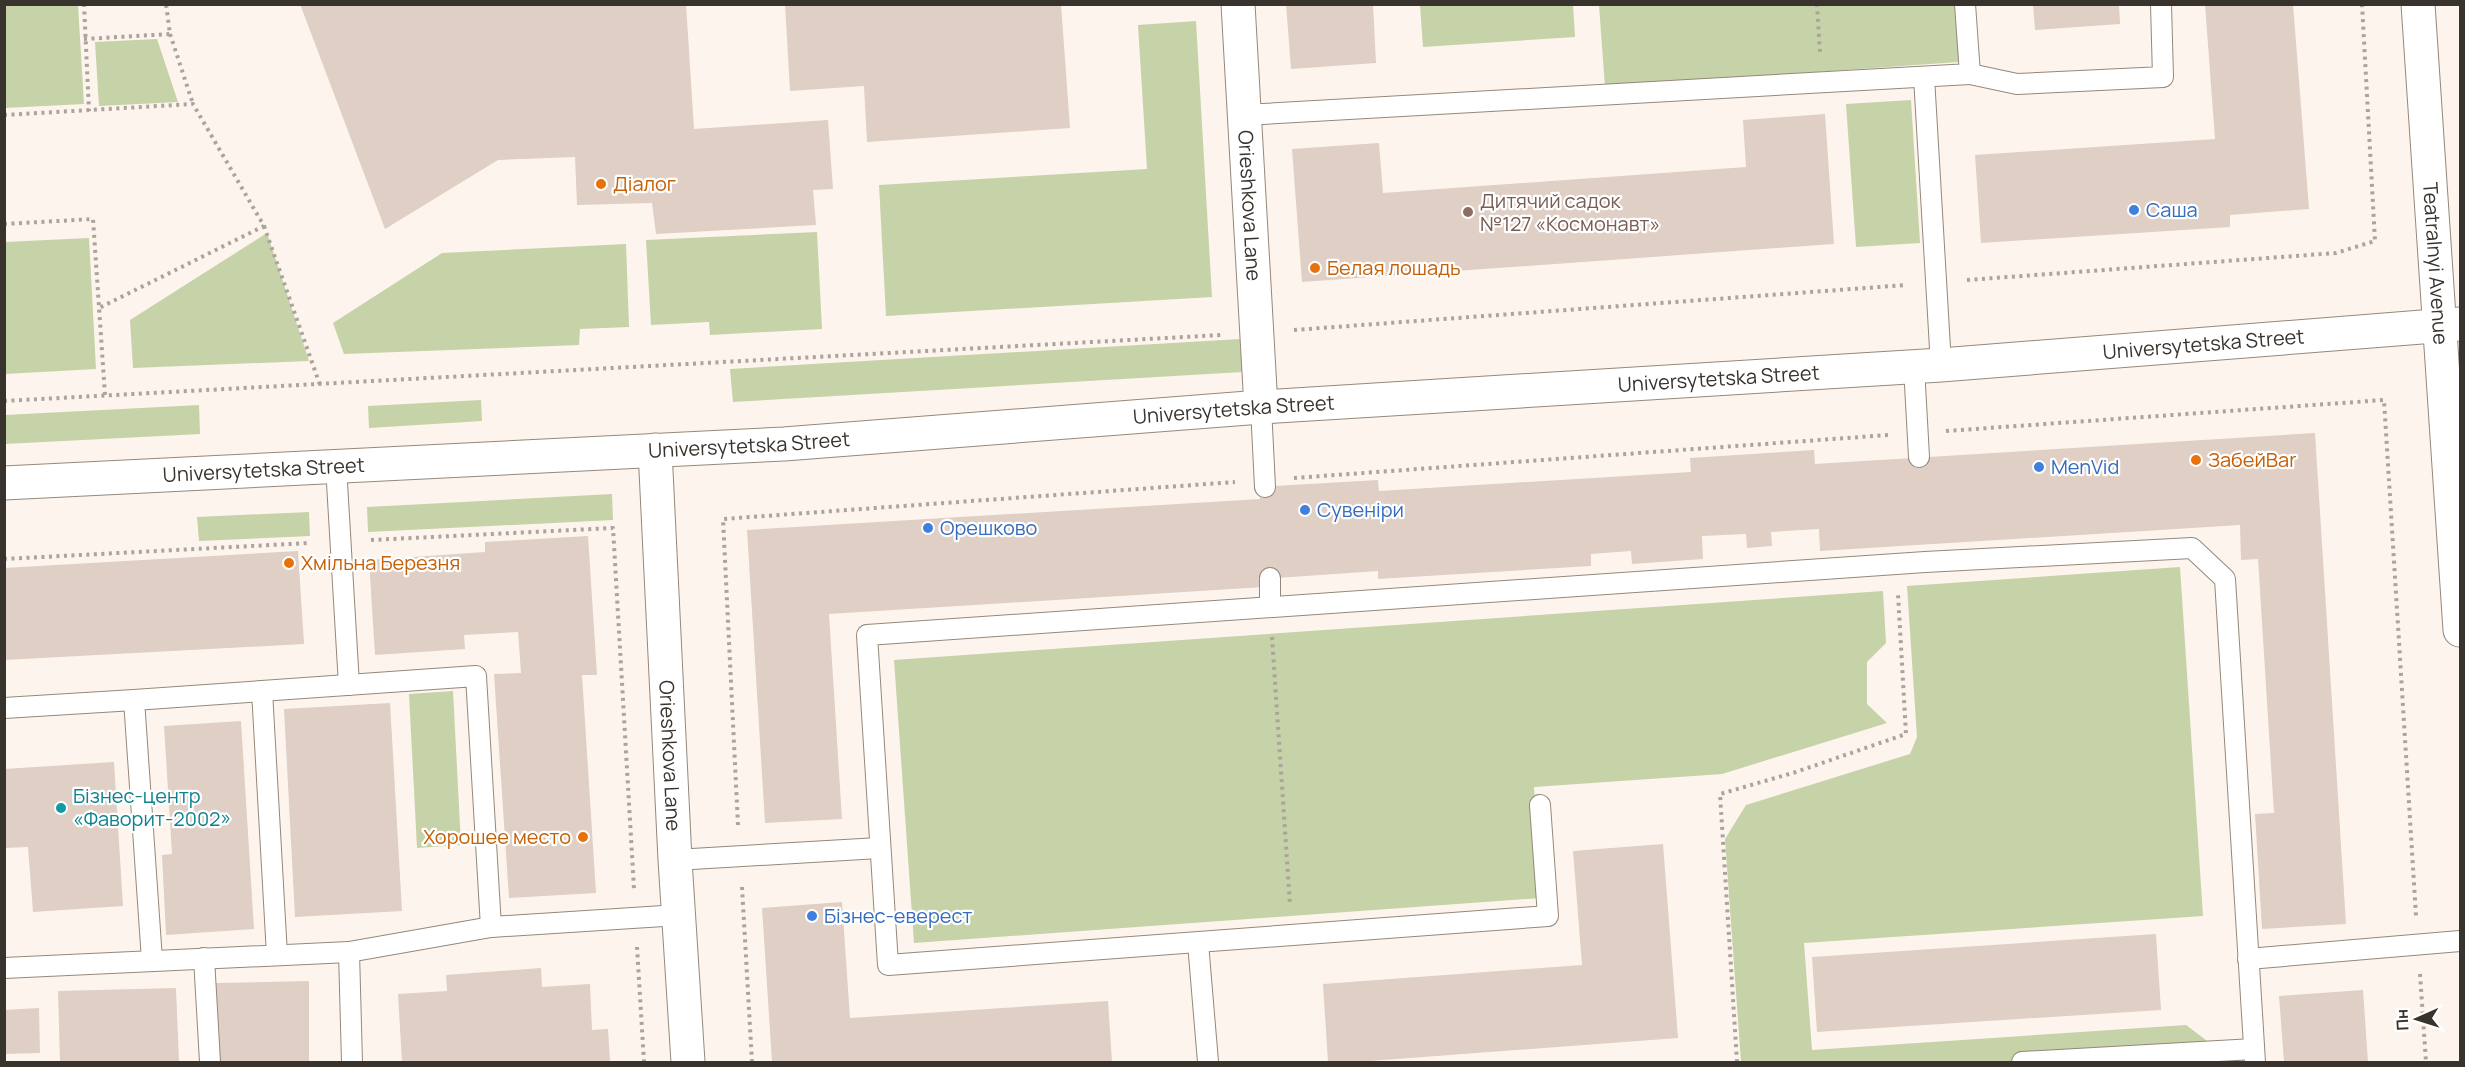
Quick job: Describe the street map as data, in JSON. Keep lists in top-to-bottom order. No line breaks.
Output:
{"streets":{"main road":["Orieshkova Lane","Teatralnyi Avenue","Universytetska Street"]},"crossings":[["Orieshkova Lane","Universytetska Street"],["Teatralnyi Avenue","Universytetska Street"]],"places":["Діалог","Саша","Дитячий садок №127 «Космонавт»","Белая лошадь","ЗабейBar","MenVid","Сувеніри","Орешково","Хмільна Березня","Бізнес-центр «Фаворит-2002»","Хорошее место","Бізнес-еверест"],"north":"left"}
